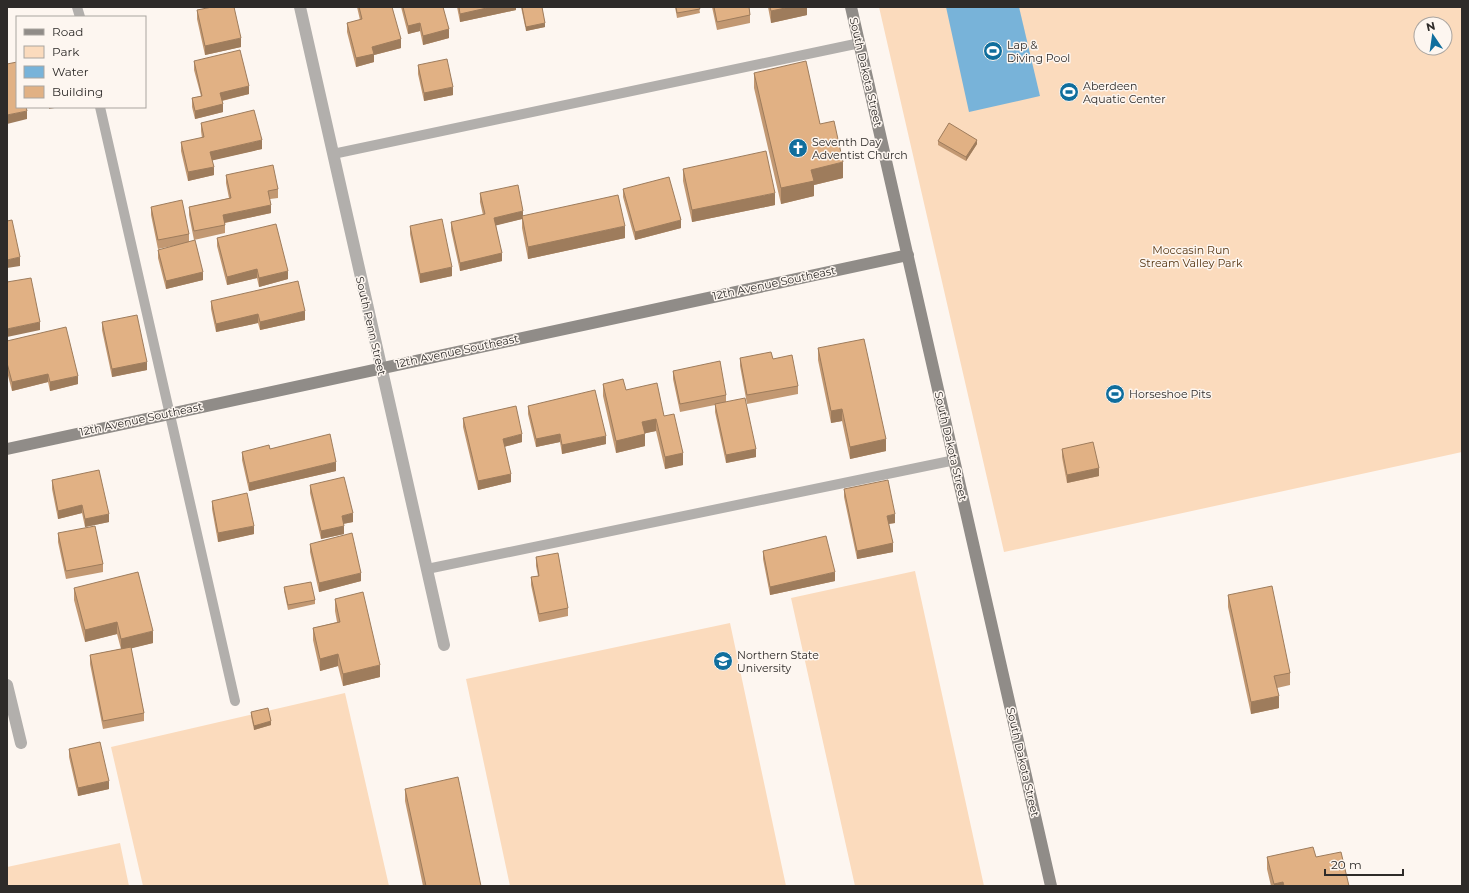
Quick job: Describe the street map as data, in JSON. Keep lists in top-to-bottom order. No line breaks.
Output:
{"streets":{"street":["South Dakota Street","12th Avenue Southeast","South Penn Street"]},"crossings":[["South Dakota Street","12th Avenue Southeast"],["12th Avenue Southeast","South Penn Street"]],"parks":["Moccasin Run Stream Valley Park"],"places":{"sports":["Lap & Diving Pool","Aberdeen Aquatic Center","Horseshoe Pits"],"church":["Seventh Day Adventist Church"],"school or university":["Northern State University"]},"legend":["Road","Park","Water","Building"],"scale_bar":"20 m","north":"top"}
